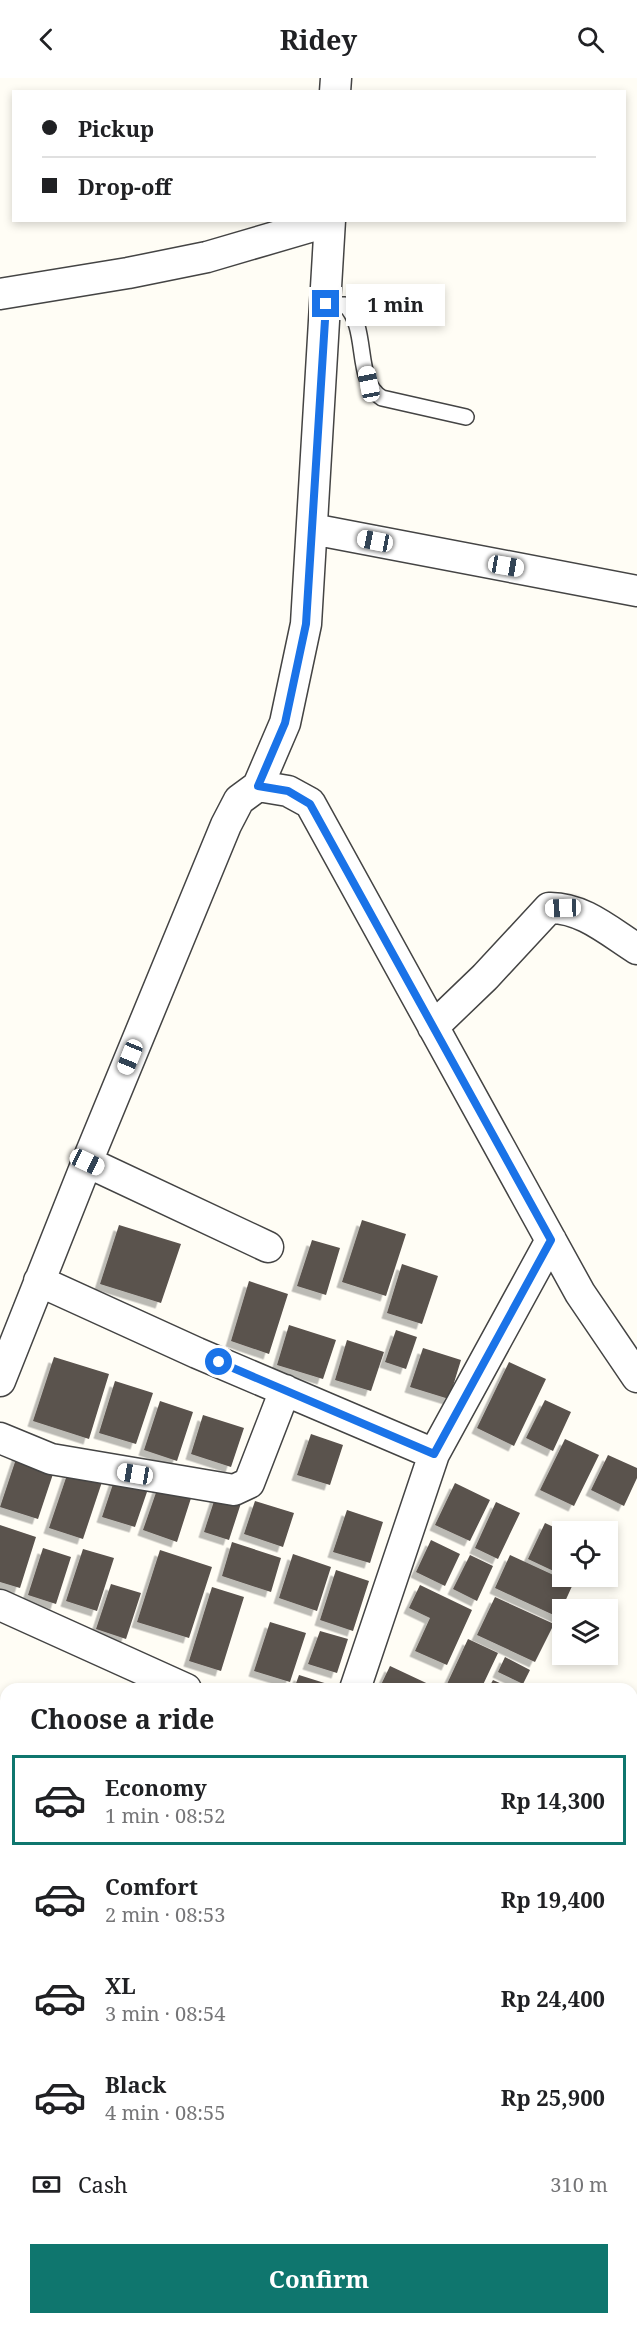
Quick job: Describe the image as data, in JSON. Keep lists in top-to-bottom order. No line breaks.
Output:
{"page":{"header":"Ridey","banner":["Pickup","Drop-off"],"bubble":"1 min","heading":"Choose a ride","list":[{"name":"Economy","note":"1 min · 08:52","value":"Rp 14,300"},{"name":"Comfort","note":"2 min · 08:53","value":"Rp 19,400"},{"name":"XL","note":"3 min · 08:54","value":"Rp 24,400"},{"name":"Black","note":"4 min · 08:55","value":"Rp 25,900"}],"pay":["Cash","310 m"],"buttons":"Confirm"}}
